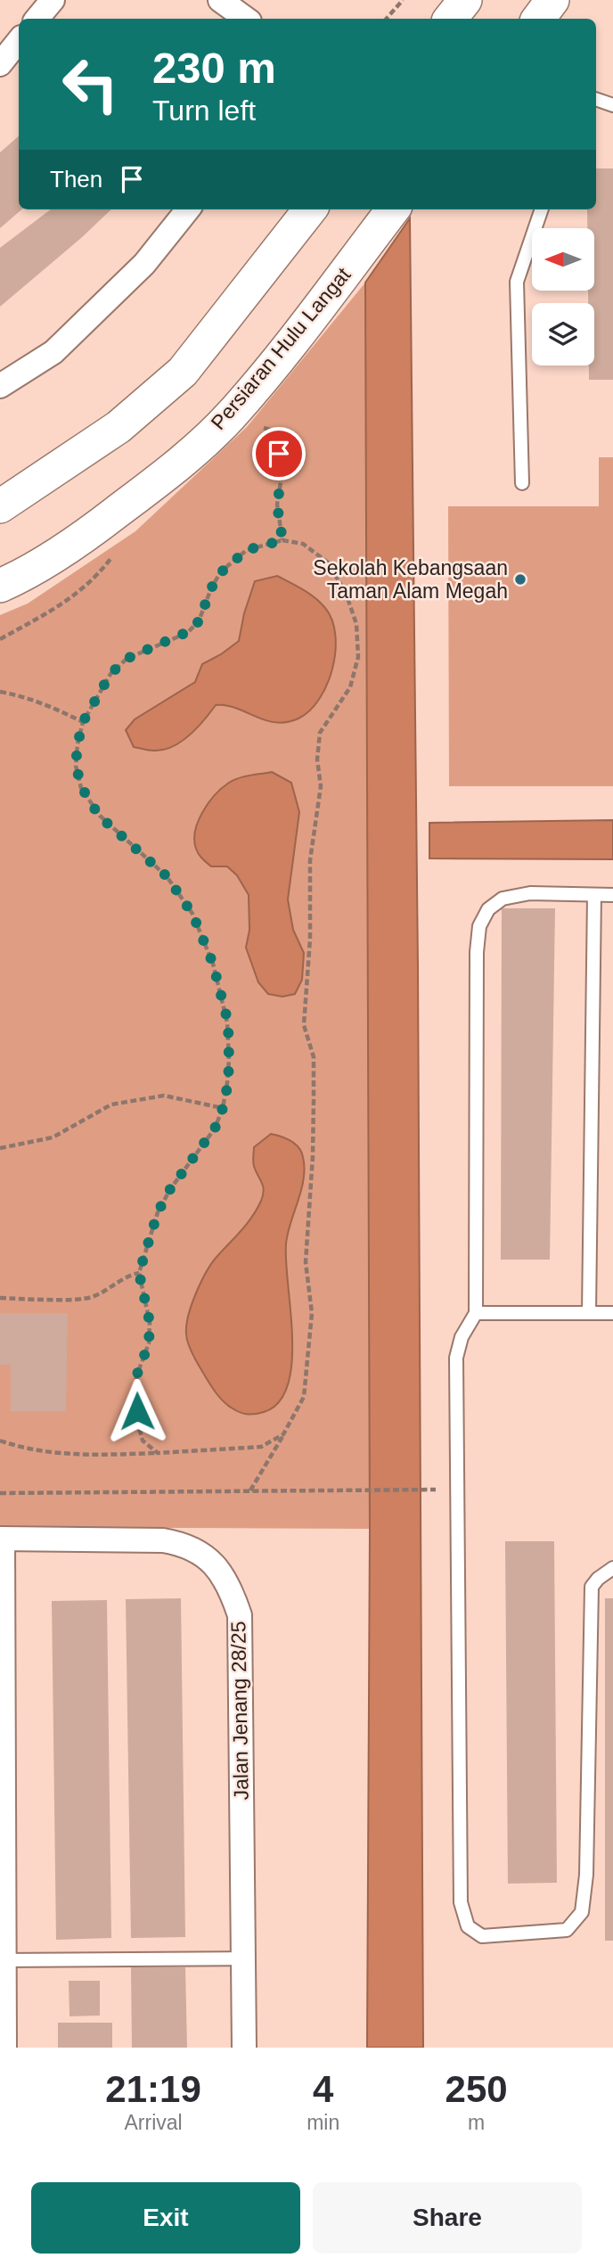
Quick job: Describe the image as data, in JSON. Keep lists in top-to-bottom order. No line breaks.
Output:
{"streets":{"main road":["Persiaran Hulu Langat"],"street":["Jalan Jenang 28/25"]},"places":["Sekolah Kebangsaan Taman Alam Megah"],"north":"left","page":{"turn":["230 m","Turn left"],"then":"Then","eta":["21:19","Arrival","4","min","250","m"],"buttons":["Exit","Share"]}}
